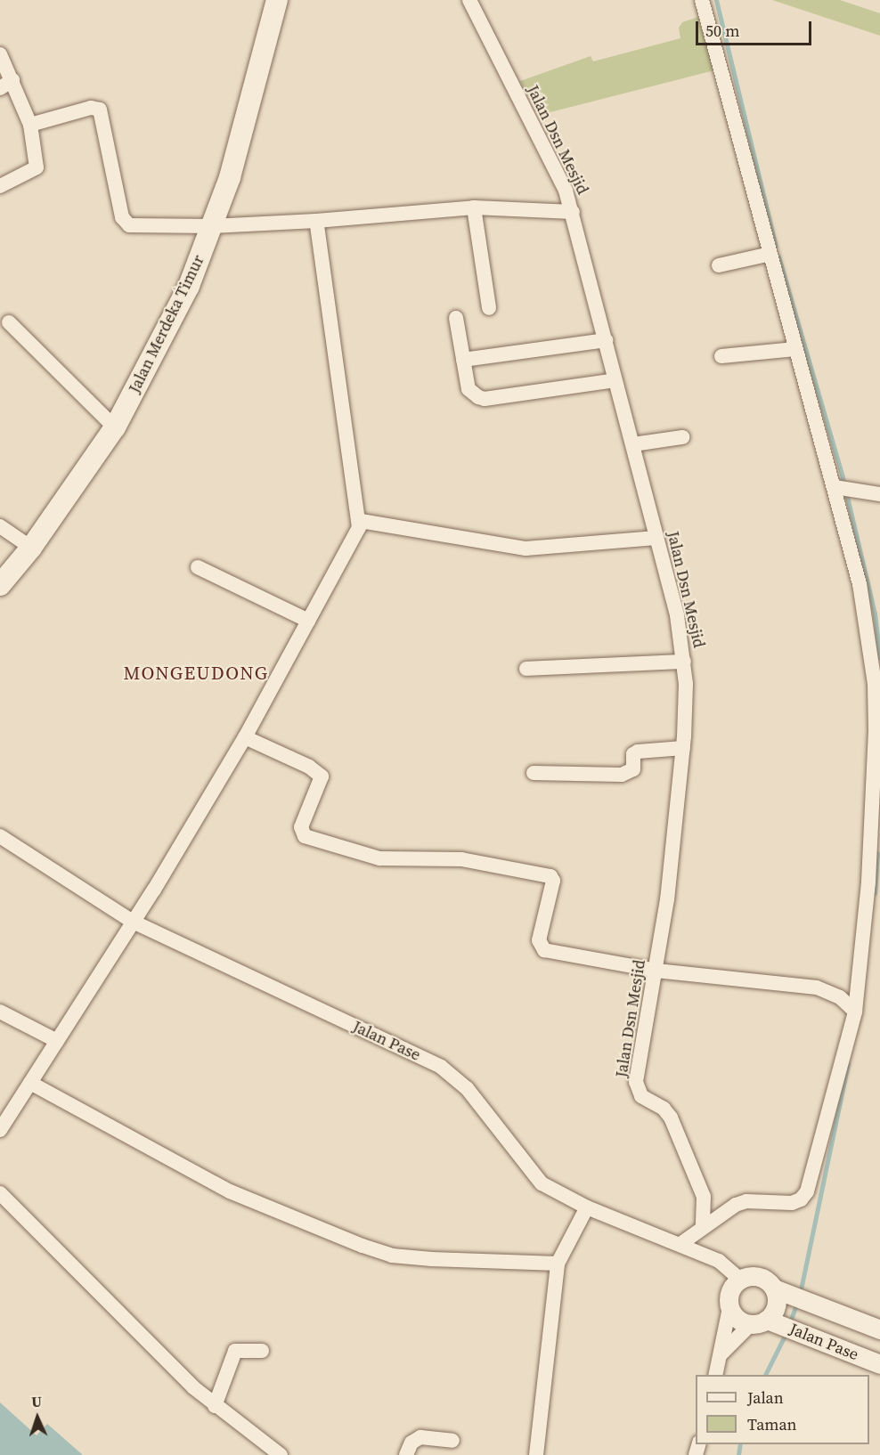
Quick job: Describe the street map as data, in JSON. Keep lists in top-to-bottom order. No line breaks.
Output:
{"streets":{"main road":["Jalan Merdeka Timur"],"street":["Jalan Dsn Mesjid","Jalan Pase"]},"districts":["MONGEUDONG"],"legend":["Jalan","Taman"],"scale_bar":"50 m","north":"top"}
